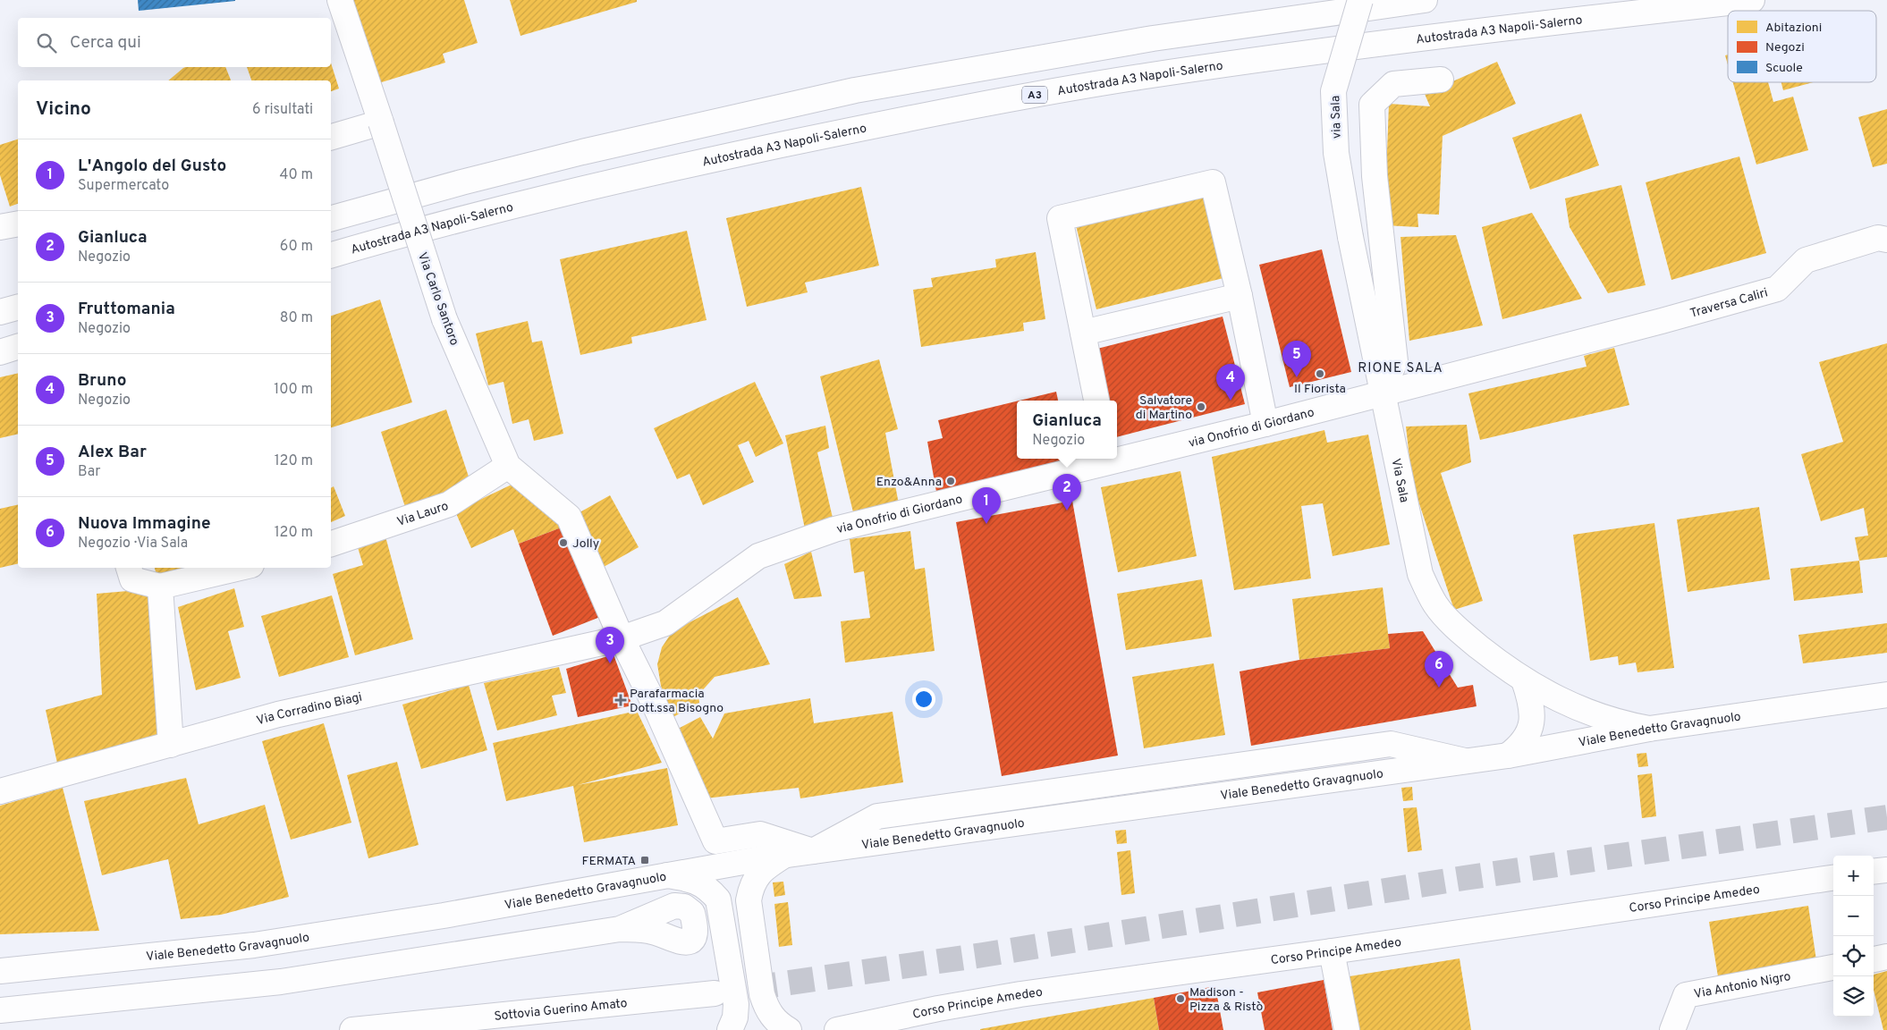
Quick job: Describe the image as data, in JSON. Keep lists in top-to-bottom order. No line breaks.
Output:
{"streets":{"main road":["Autostrada A3 Napoli-Salerno","A3","via Sala","Via Carlo Santoro","Traversa Caliri","via Onofrio di Giordano","Via Sala","Via Lauro","Via Corradino Biagi","Viale Benedetto Gravagnuolo","Corso Principe Amedeo","Via Antonio Nigro","Sottovia Guerino Amato"]},"crossings":[["via Sala","Via Sala"],["Via Carlo Santoro","Via Lauro"],["Traversa Caliri","via Onofrio di Giordano"],["Traversa Caliri","Via Sala"],["via Onofrio di Giordano","Via Sala"],["via Onofrio di Giordano","Via Corradino Biagi"],["Via Sala","Viale Benedetto Gravagnuolo"]],"districts":["RIONE SALA"],"places":{"other":["Il Fiorista","Salvatore di Martino","Enzo&Anna","Jolly","Madison - Pizza & Ristò"],"health":["Parafarmacia Dott.ssa Bisogno"],"transit":["FERMATA"]},"legend":["Abitazioni","Negozi","Scuole"],"page":{"search":"Cerca qui","heading":["Vicino","6 risultati"],"list":[{"mark":"1","name":"L'Angolo del Gusto","note":"Supermercato","value":"40 m"},{"mark":"2","name":"Gianluca","note":"Negozio","value":"60 m"},{"mark":"3","name":"Fruttomania","note":"Negozio","value":"80 m"},{"mark":"4","name":"Bruno","note":"Negozio","value":"100 m"},{"mark":"5","name":"Alex Bar","note":"Bar","value":"120 m"},{"mark":"6","name":"Nuova Immagine","note":"Negozio · Via Sala","value":"120 m"}],"pins":["5","4","2","1","3","6"],"popup":["Gianluca","Negozio"],"map_buttons":["+","−"]}}
